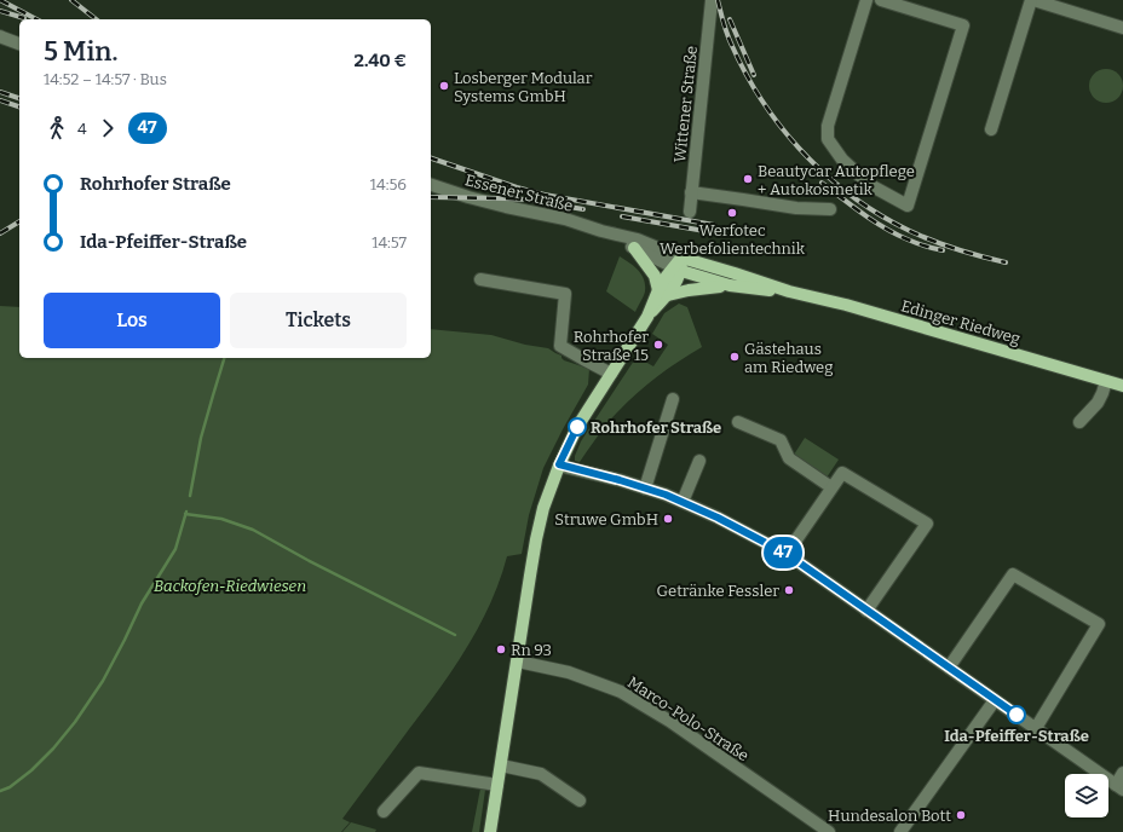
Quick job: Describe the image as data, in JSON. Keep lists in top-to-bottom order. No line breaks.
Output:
{"streets":{"main road":["Edinger Riedweg"],"street":["Wittener Straße","Essener Straße","Marco-Polo-Straße"]},"crossings":[["Essener Straße","Edinger Riedweg"]],"parks":["Backofen-Riedwiesen"],"places":["Losberger Modular Systems GmbH","Beautycar Autopflege + Autokosmetik","Werfotec Werbefolientechnik","Rohrhofer Straße 15","Gästehaus am Riedweg","Rohrhofer Straße","Struwe GmbH","Getränke Fessler","Rn 93","Ida-Pfeiffer-Straße","Hundesalon Bott"],"lines":["bus line 47"],"page":{"on_map":"47","heading":["5 Min.","14:52 – 14:57 · Bus","2.40 €"],"legs":["4","47"],"list":[{"name":"Rohrhofer Straße","value":"14:56"},{"name":"Ida-Pfeiffer-Straße","value":"14:57"}],"buttons":["Los","Tickets"]}}
